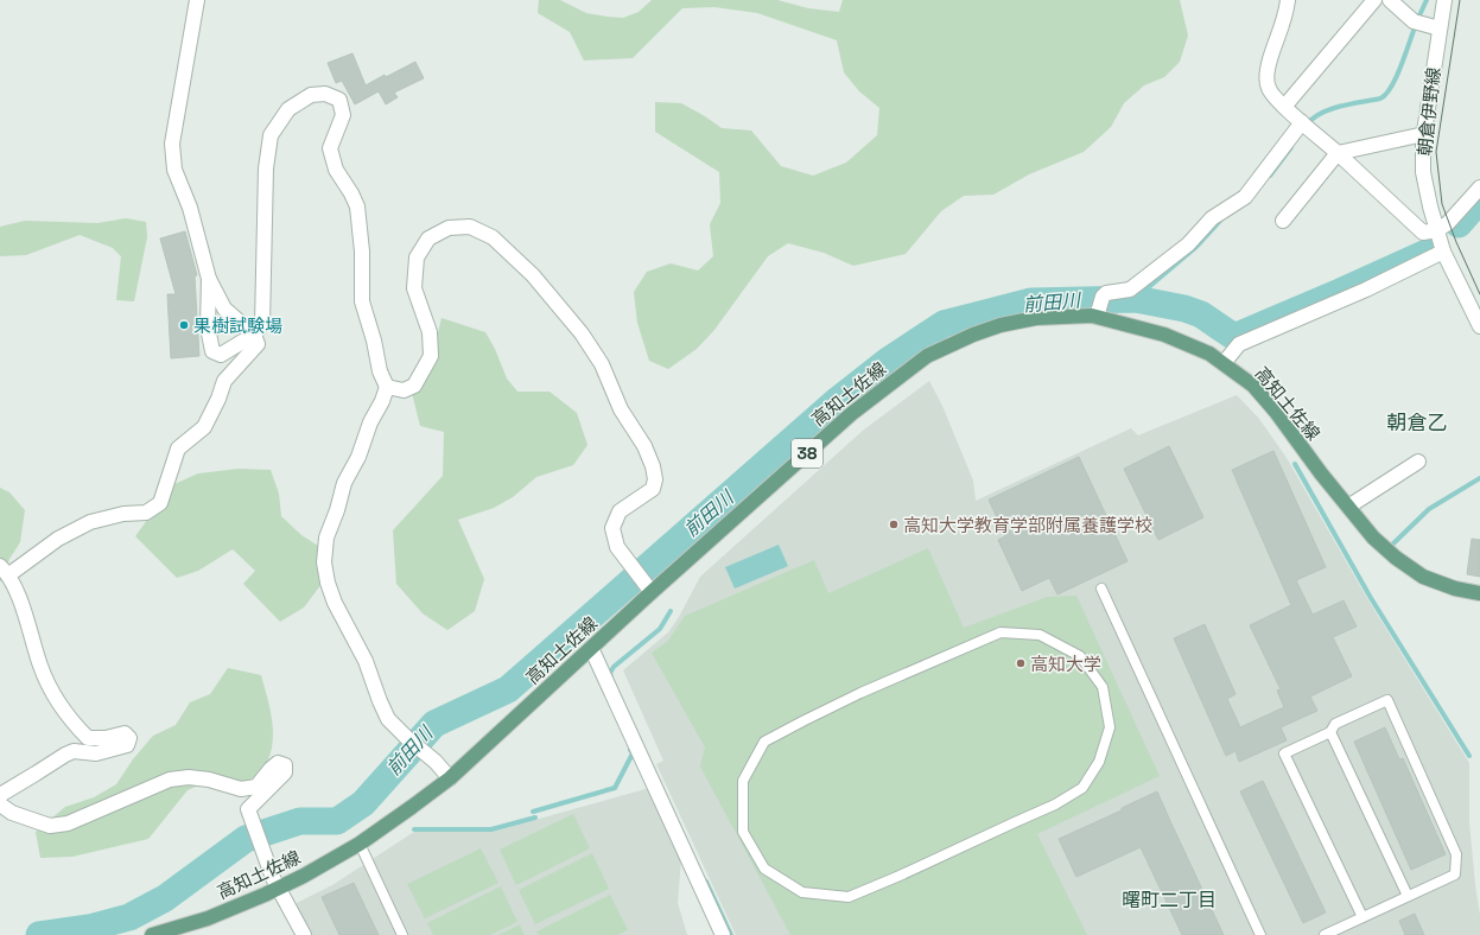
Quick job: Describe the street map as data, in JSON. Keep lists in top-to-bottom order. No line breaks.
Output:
{"streets":{"main road":["高知土佐線","38"],"street":["朝倉伊野線"]},"districts":["朝倉乙","曙町二丁目"],"water":["前田川"],"places":["果樹試験場","高知大学教育学部附属養護学校","高知大学"]}
